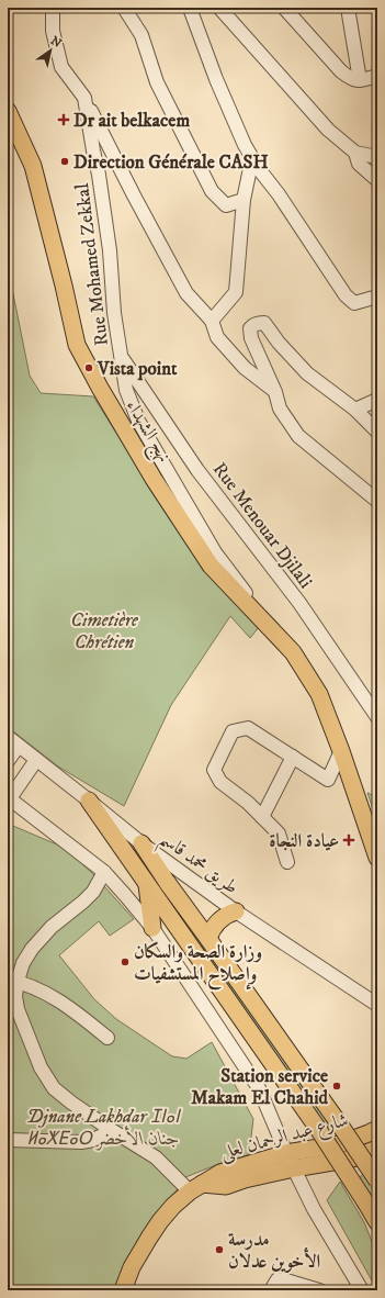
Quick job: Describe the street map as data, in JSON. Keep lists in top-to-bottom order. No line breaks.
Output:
{"streets":{"main road":["نهج الشهداء","شارع عبد الرحمان لعلى"],"street":["Rue Mohamed Zekkal","Rue Menouar Djilali","طريق محمد قاسم"]},"crossings":[["Rue Mohamed Zekkal","نهج الشهداء"],["Rue Mohamed Zekkal","Rue Menouar Djilali"]],"parks":["Cimetière Chrétien","Djnane Lakhdar ⵊⵏⴰⵏ ⵍⴰⵅⴹⴰⵔ جنان الأخضر"],"places":{"health":["Dr ait belkacem","عيادة النجاة"],"other":["Direction Générale CASH","Vista point","وزارة الصحة والسكان وإصلاح المستشفيات","Station service Makam El Chahid","مدرسة الأخوين عدلان"]},"north":"top right"}
